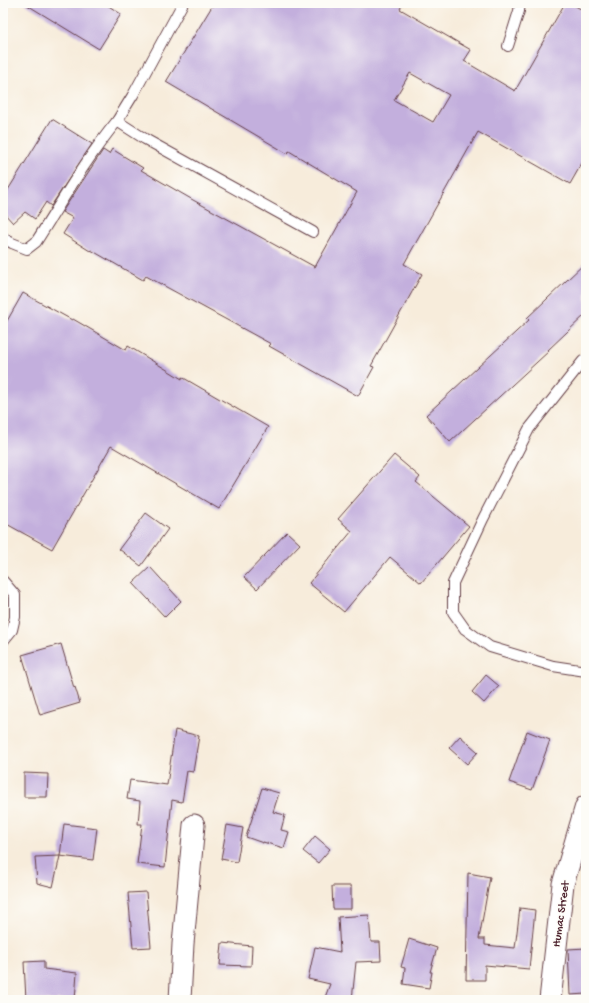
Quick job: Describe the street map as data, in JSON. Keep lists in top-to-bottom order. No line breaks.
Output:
{"streets":{"street":["Humac Street"]}}
